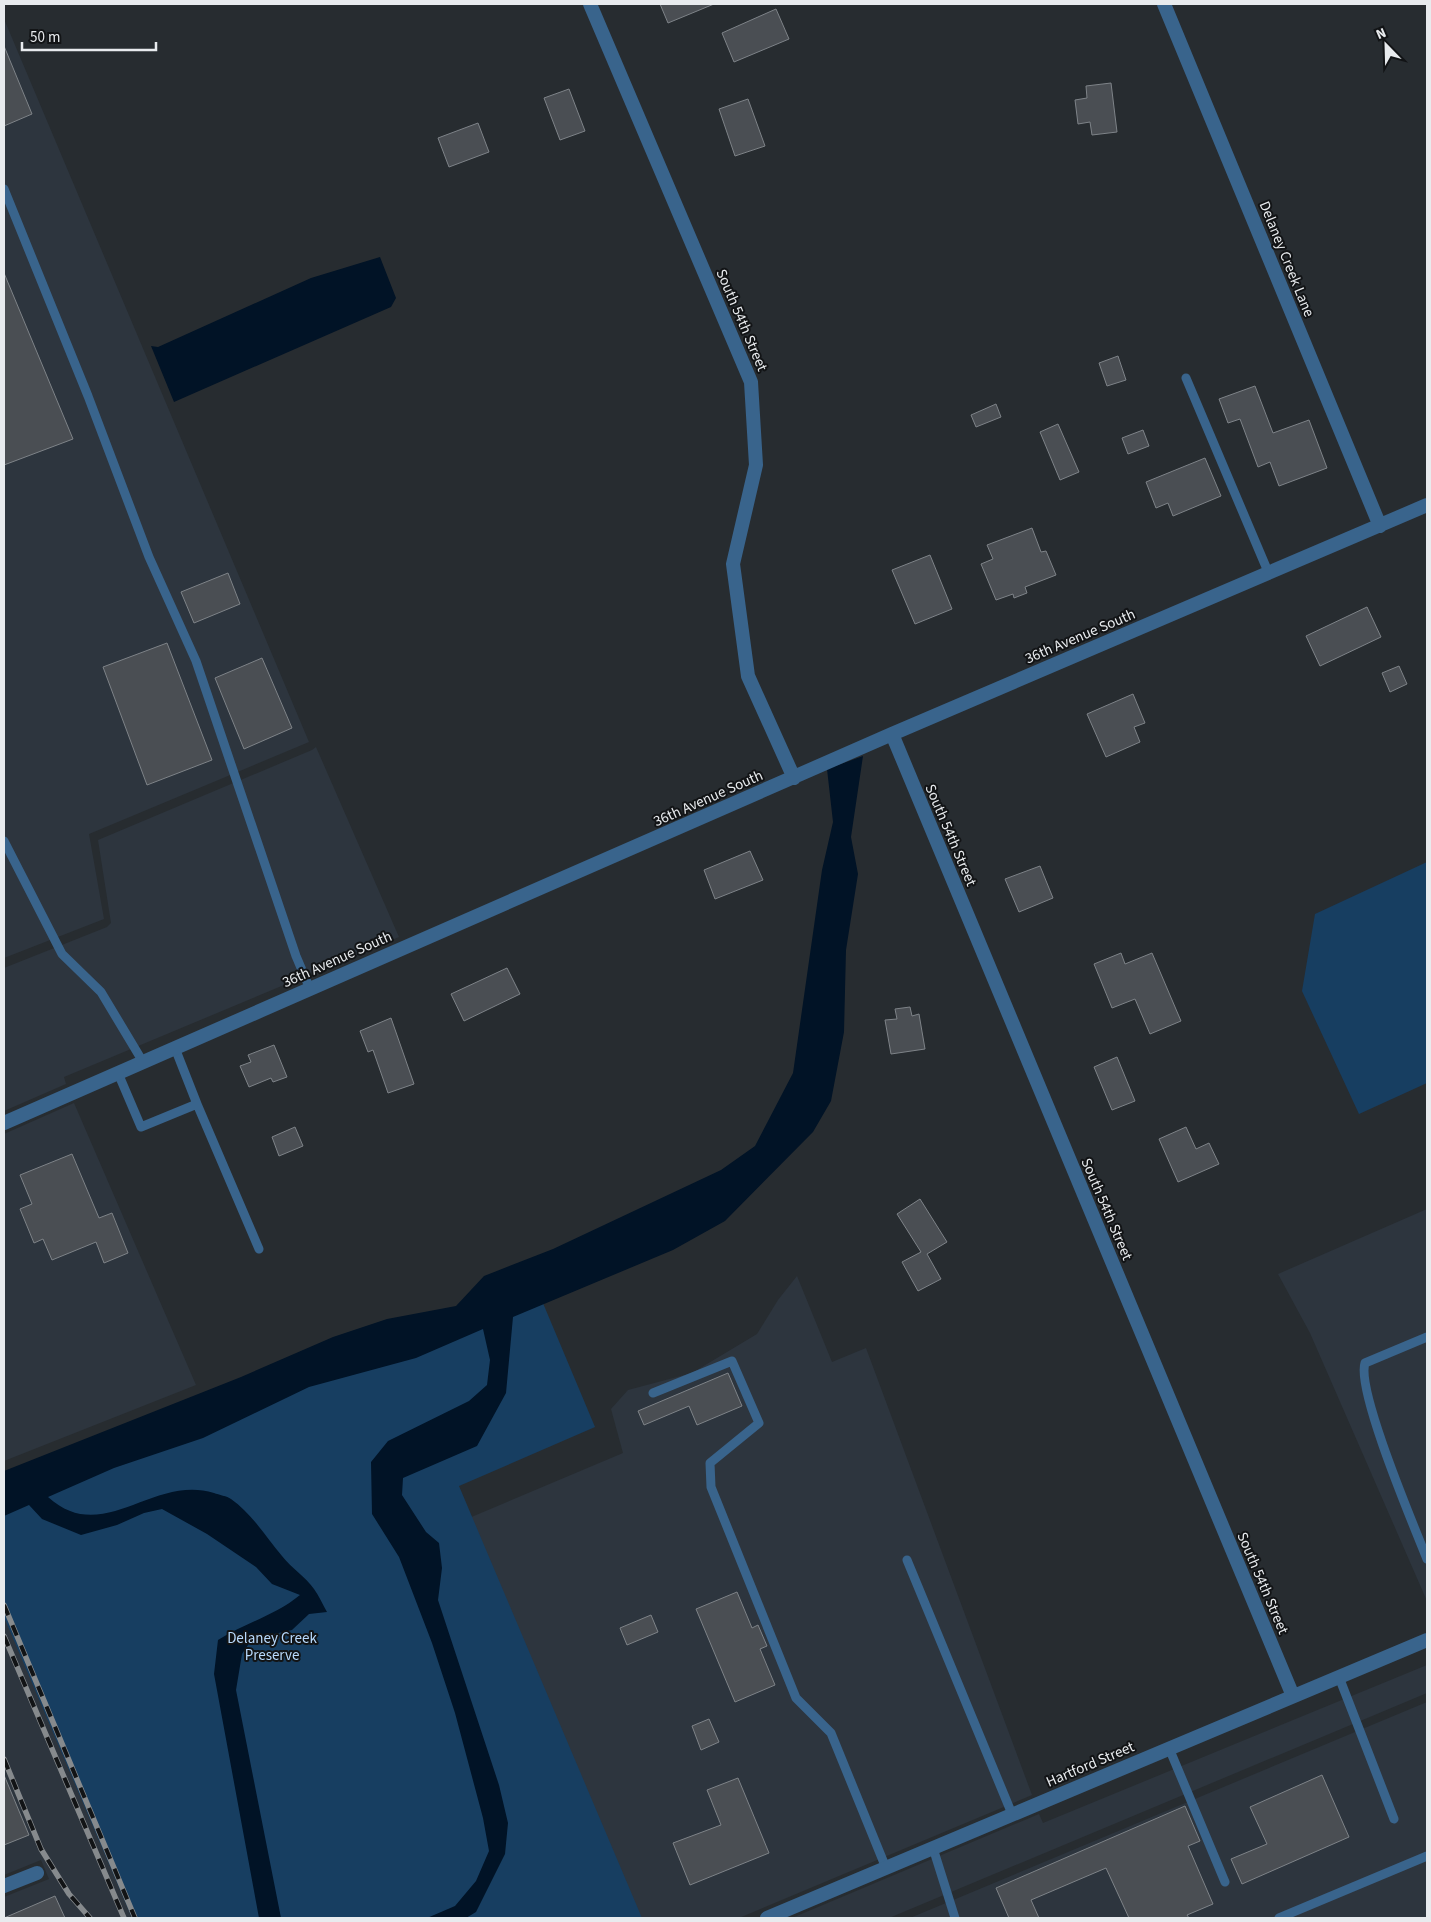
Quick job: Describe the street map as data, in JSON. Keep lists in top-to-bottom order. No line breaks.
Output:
{"streets":{"street":["Delaney Creek Lane","South 54th Street","36th Avenue South","Hartford Street"]},"crossings":[["Delaney Creek Lane","36th Avenue South"],["South 54th Street","36th Avenue South"],["South 54th Street","Hartford Street"]],"parks":["Delaney Creek Preserve"],"scale_bar":"50 m","north":"top left"}
